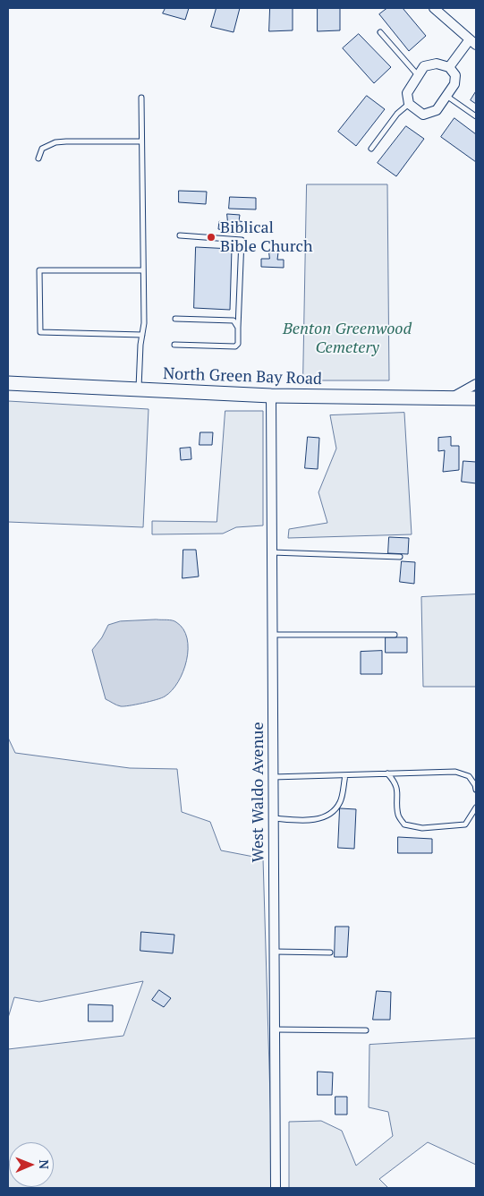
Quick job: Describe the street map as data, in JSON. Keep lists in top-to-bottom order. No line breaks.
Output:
{"streets":{"main road":["North Green Bay Road"],"street":["West Waldo Avenue"]},"crossings":[["North Green Bay Road","West Waldo Avenue"]],"parks":["Benton Greenwood Cemetery"],"places":["Biblical Bible Church"],"north":"right"}
